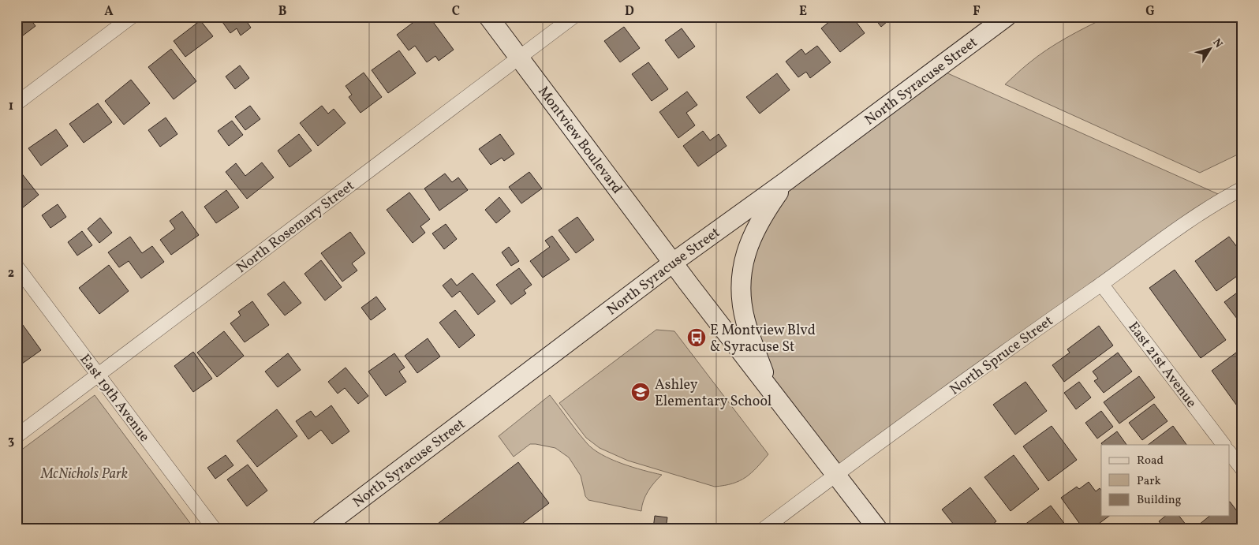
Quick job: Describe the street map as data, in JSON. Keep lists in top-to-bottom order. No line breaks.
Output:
{"streets":{"main road":["North Syracuse Street","Montview Boulevard"],"street":["North Rosemary Street","North Spruce Street","East 21st Avenue","East 19th Avenue"]},"crossings":[["North Syracuse Street","Montview Boulevard"],["Montview Boulevard","North Rosemary Street"],["Montview Boulevard","North Spruce Street"],["North Rosemary Street","East 19th Avenue"],["North Spruce Street","East 21st Avenue"]],"parks":["McNichols Park"],"places":{"bus stop":["E Montview Blvd & Syracuse St"],"school or university":["Ashley Elementary School"]},"legend":["Road","Park","Building"],"north":"top right","grid":{"columns":["A","B","C","D","E","F","G"],"rows":["1","2","3"]}}
